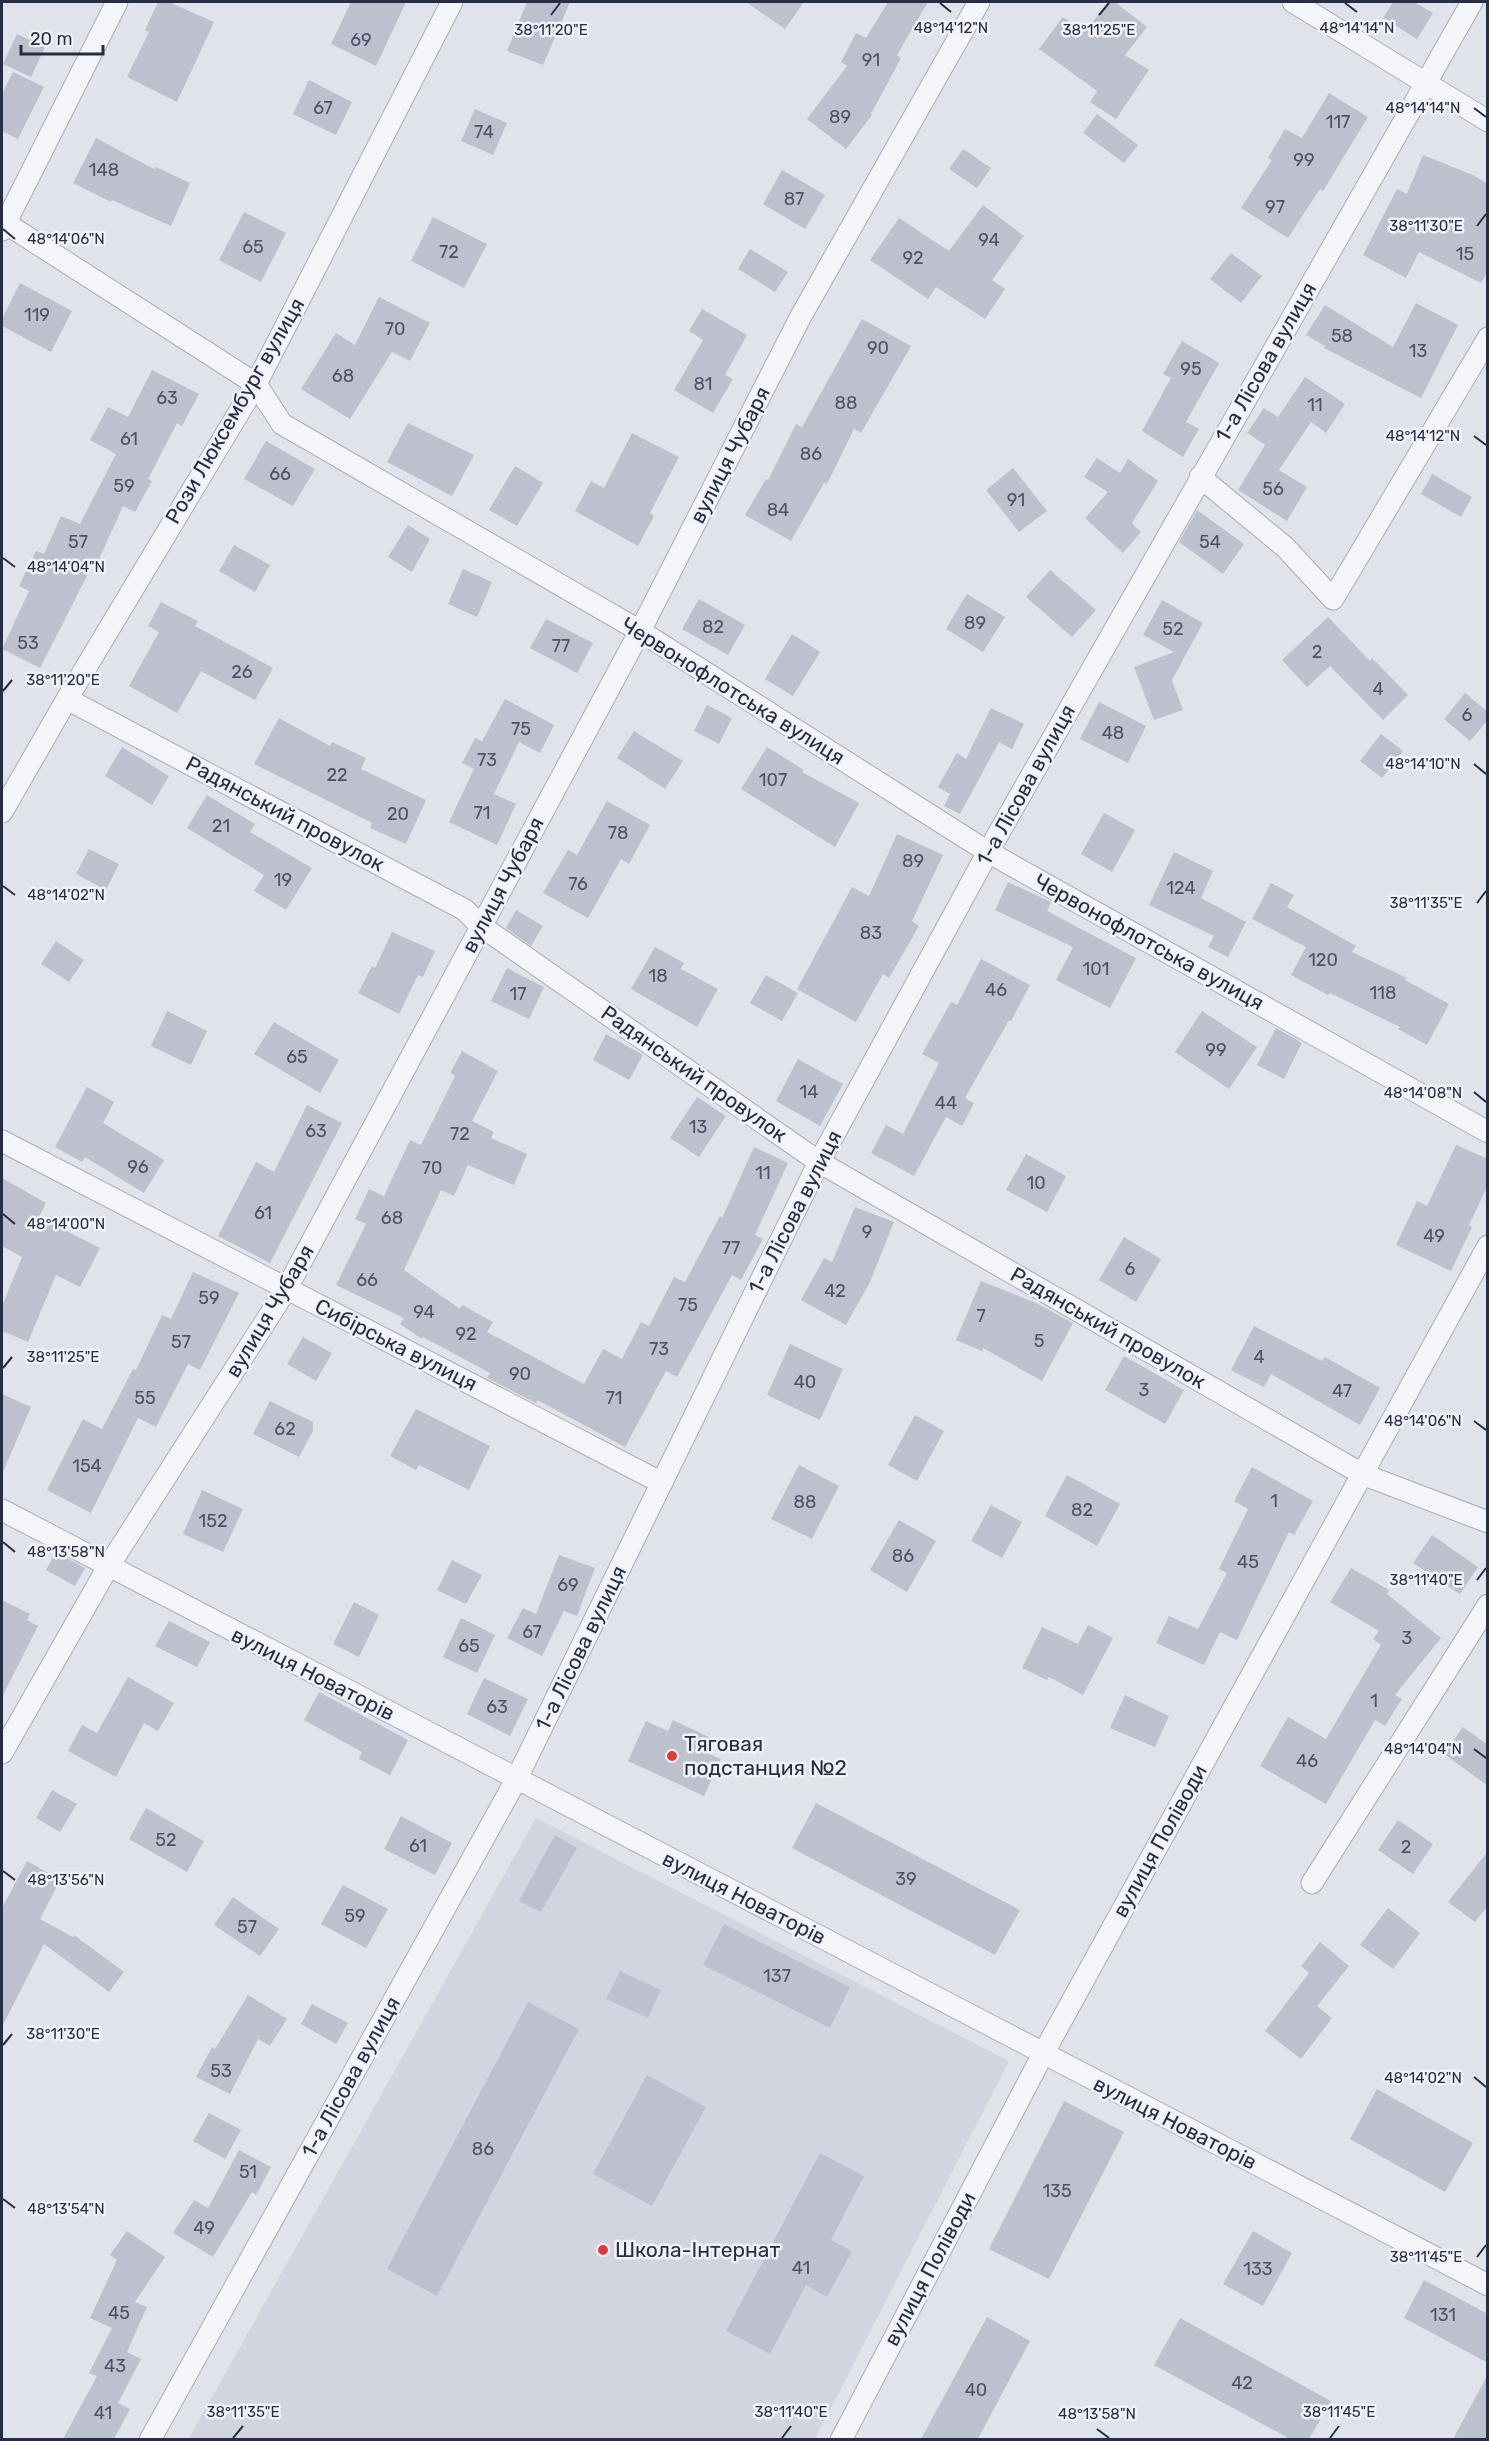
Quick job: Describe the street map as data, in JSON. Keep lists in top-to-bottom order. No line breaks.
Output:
{"streets":{"street":["1-а Лісова вулиця","Рози Люксембург вулиця","вулиця Чубаря","Червонофлотська вулиця","Радянський провулок","Сибірська вулиця","вулиця Новаторів","вулиця Поліводи"]},"crossings":[["1-а Лісова вулиця","Червонофлотська вулиця"],["1-а Лісова вулиця","Радянський провулок"],["1-а Лісова вулиця","Сибірська вулиця"],["1-а Лісова вулиця","вулиця Новаторів"],["Рози Люксембург вулиця","Червонофлотська вулиця"],["Рози Люксембург вулиця","Радянський провулок"],["вулиця Чубаря","Червонофлотська вулиця"],["вулиця Чубаря","Радянський провулок"],["вулиця Чубаря","Сибірська вулиця"],["вулиця Чубаря","вулиця Новаторів"],["Радянський провулок","вулиця Поліводи"],["вулиця Новаторів","вулиця Поліводи"]],"places":["Тяговая подстанция №2","Школа-Інтернат"],"house_numbers":["69","91","67","89","117","74","99","148","87","97","94","65","72","15","92","119","70","58","90","13","95","68","81","63","88","11","61","86","66","59","56","91","84","57","54","89","82","52","53","77","2","26","4","6","75","48","73","22","107","71","20","21","78","89","19","76","124","83","120","101","18","46","118","17","99","65","14","44","13","63","72","96","70","11","10","61","68","9","49","77","6","66","42","59","75","94","7","92","5","57","73","4","90","40","3","47","55","71","62","154","1","88","82","152","86","45","69","67","3","65","1","63","46","52","61","2","39","59","57","137","53","86","51","135","49","41","133","45","131","43","42","40","41"],"scale_bar":"20 m","coordinates":["48°14'12\"N","48°14'14\"N","38°11'20\"E","38°11'25\"E","38°11'30\"E","48°14'06\"N","48°14'04\"N","48°14'10\"N","48°14'02\"N","38°11'35\"E","48°14'08\"N","48°14'00\"N","48°13'58\"N","38°11'40\"E","48°13'56\"N","48°13'54\"N","38°11'45\"E"]}
